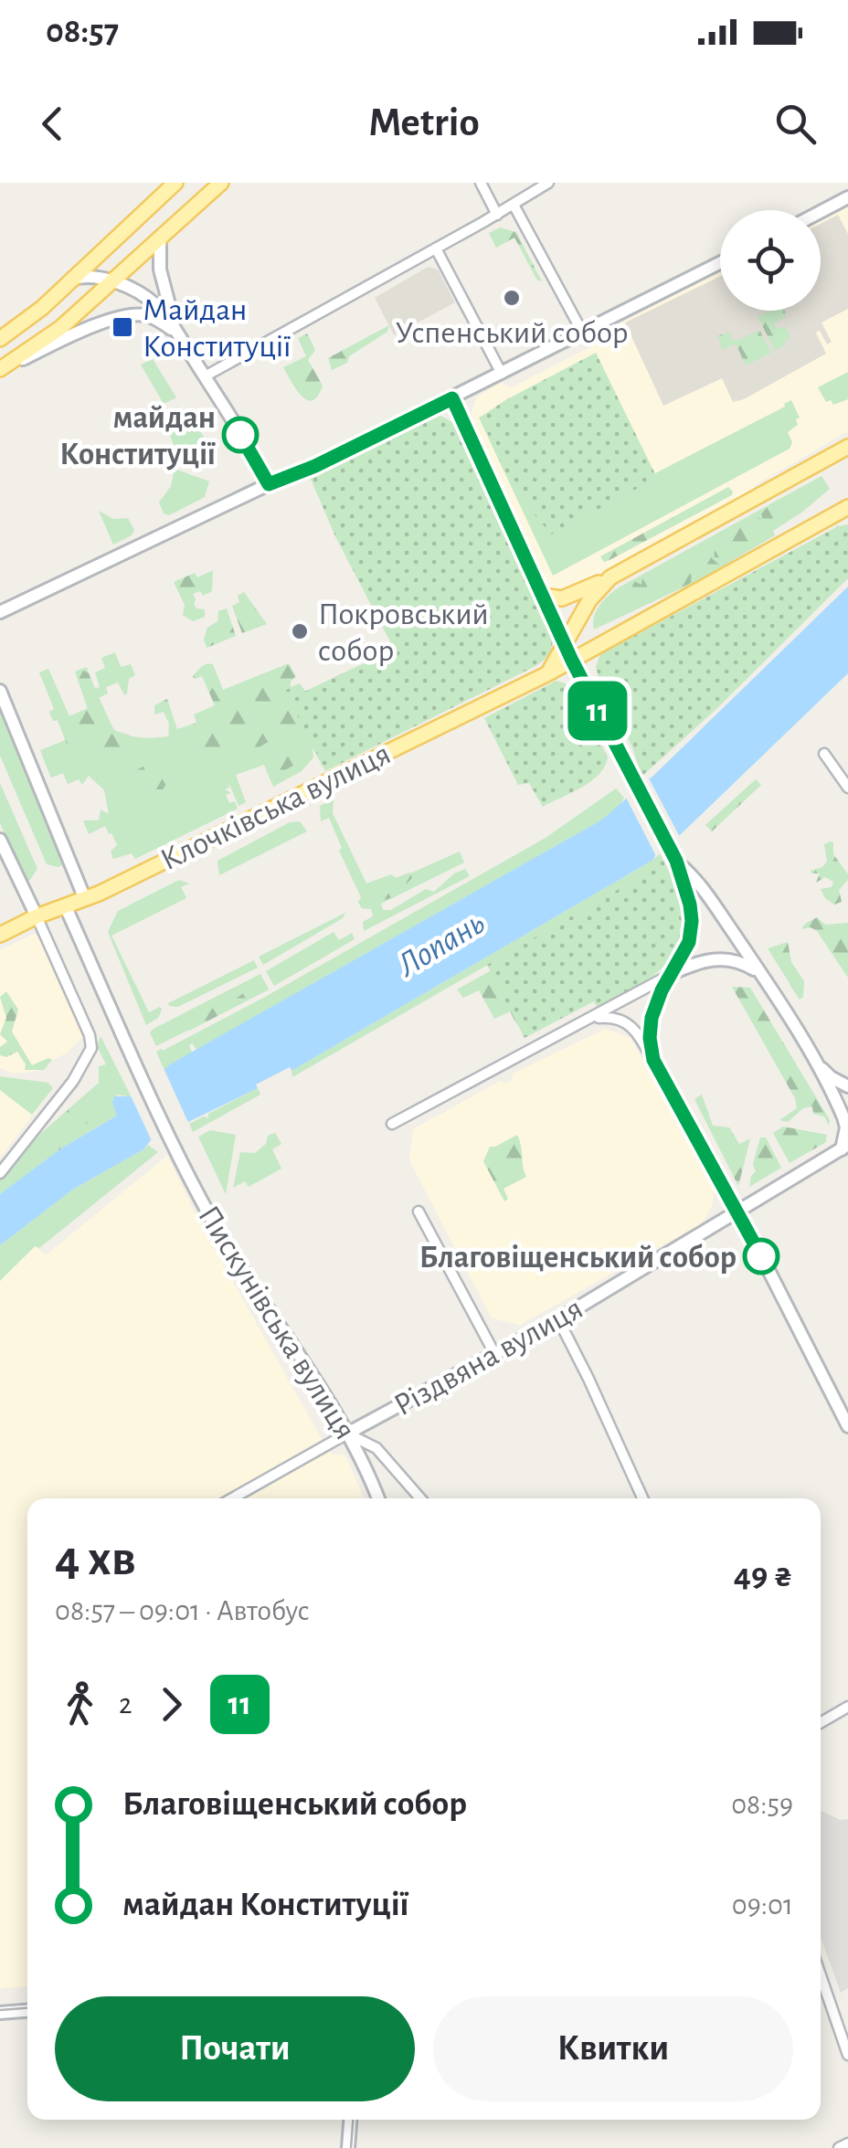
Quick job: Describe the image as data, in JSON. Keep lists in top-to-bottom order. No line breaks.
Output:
{"streets":{"main road":["Клочківська вулиця"],"street":["Пискунівська вулиця","Різдвяна вулиця"]},"crossings":[["Клочківська вулиця","Пискунівська вулиця"],["Пискунівська вулиця","Різдвяна вулиця"]],"water":["Лопань"],"places":{"other":["Успенський собор","майдан Конституції","Покровський собор","Благовіщенський собор"],"transit":["Майдан Конституції"]},"lines":["bus line 11"],"page":{"status":"08:57","header":"Metrio","on_map":"11","heading":["4 хв","08:57 – 09:01 · Автобус","49 ₴"],"legs":["2","11"],"list":[{"name":"Благовіщенський собор","value":"08:59"},{"name":"майдан Конституції","value":"09:01"}],"buttons":["Почати","Квитки"]}}
